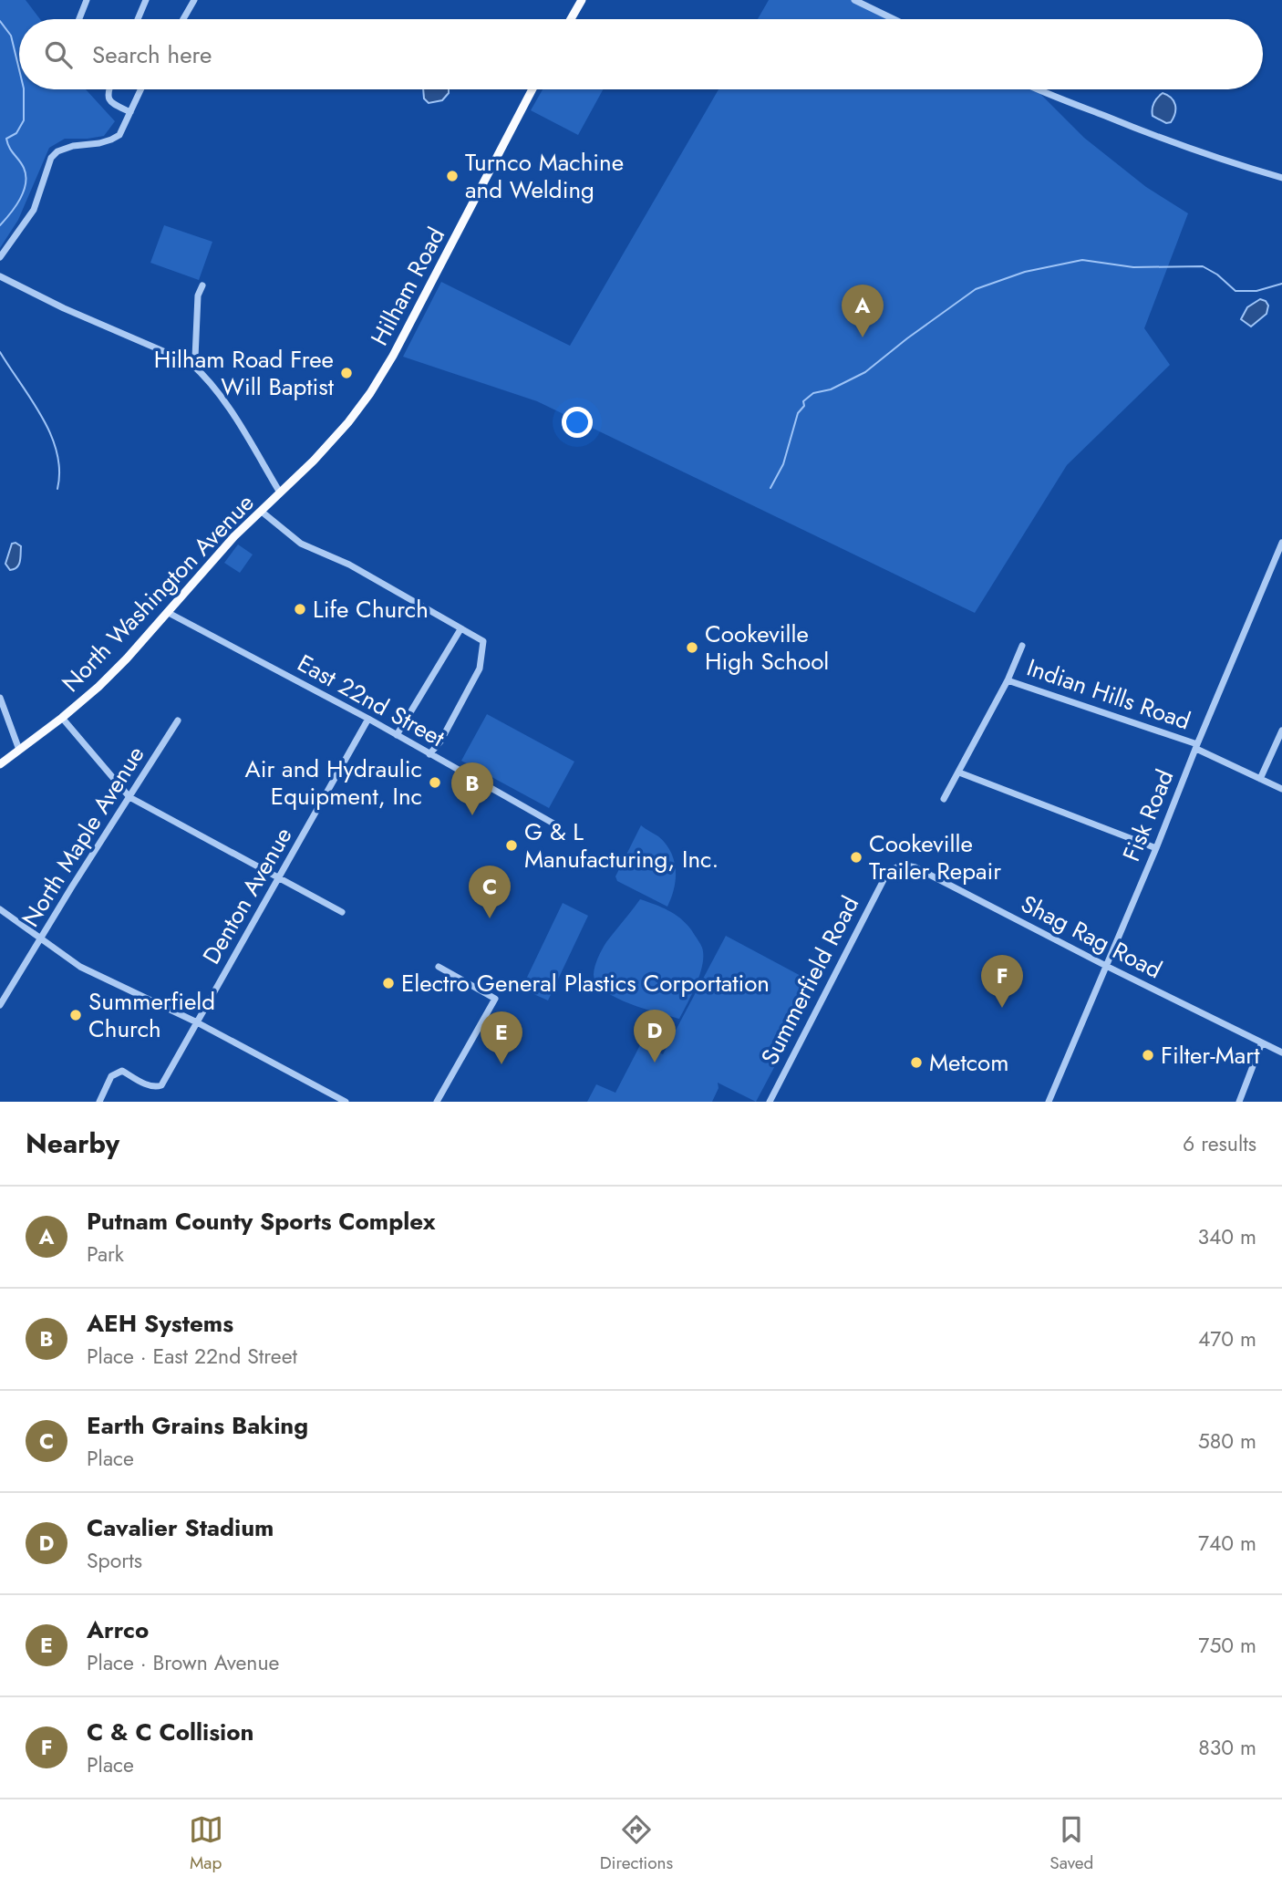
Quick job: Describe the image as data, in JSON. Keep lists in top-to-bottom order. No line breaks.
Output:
{"streets":{"main road":["Hilham Road","North Washington Avenue"],"street":["Indian Hills Road","East 22nd Street","Fisk Road","North Maple Avenue","Denton Avenue","Shag Rag Road","Summerfield Road"]},"crossings":[["Hilham Road","North Washington Avenue"],["North Washington Avenue","East 22nd Street"],["Indian Hills Road","Fisk Road"],["East 22nd Street","Denton Avenue"],["Fisk Road","Shag Rag Road"],["Shag Rag Road","Summerfield Road"]],"places":["Turnco Machine and Welding","Hilham Road Free Will Baptist","Life Church","Cookeville High School","Air and Hydraulic Equipment, Inc","G & L Manufacturing, Inc.","Cookeville Trailer Repair","Electro General Plastics Corportation","Summerfield Church","Filter-Mart","Metcom"],"page":{"search":"Search here","pins":["A","B","C","F","D","E"],"heading":["Nearby","6 results"],"list":[{"mark":"A","name":"Putnam County Sports Complex","note":"Park","value":"340 m"},{"mark":"B","name":"AEH Systems","note":"Place · East 22nd Street","value":"470 m"},{"mark":"C","name":"Earth Grains Baking","note":"Place","value":"580 m"},{"mark":"D","name":"Cavalier Stadium","note":"Sports","value":"740 m"},{"mark":"E","name":"Arrco","note":"Place · Brown Avenue","value":"750 m"},{"mark":"F","name":"C & C Collision","note":"Place","value":"830 m"}],"nav":["Map","Directions","Saved"]}}
